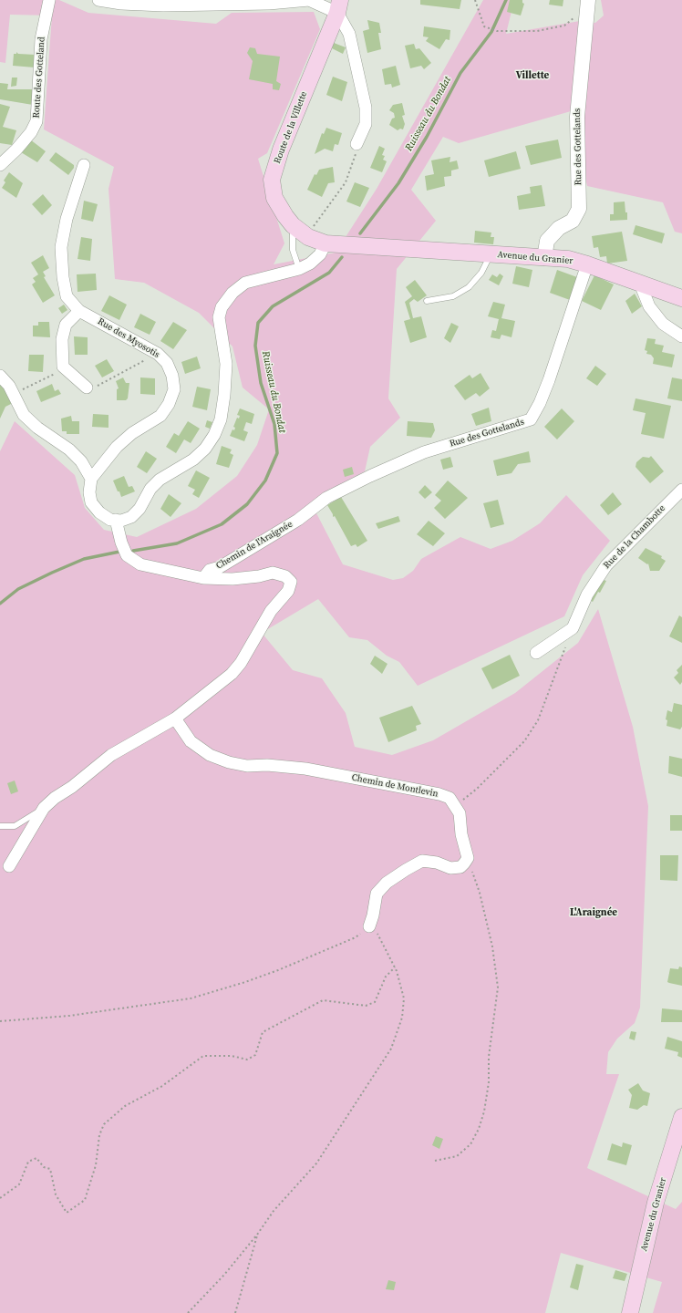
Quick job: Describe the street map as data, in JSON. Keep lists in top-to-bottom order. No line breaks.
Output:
{"streets":{"main road":["Route de la Villette","Avenue du Granier"],"street":["Route des Gotteland","Rue des Gottelands","Rue des Myosotis","Rue de la Chambotte","Chemin de l'Araignée","Chemin de Montlevin"]},"crossings":[["Route de la Villette","Avenue du Granier"],["Rue des Gottelands","Avenue du Granier"],["Rue des Gottelands","Chemin de l'Araignée"]],"districts":["Villette","L'Araignée"],"water":["Ruisseau du Bondat"]}
